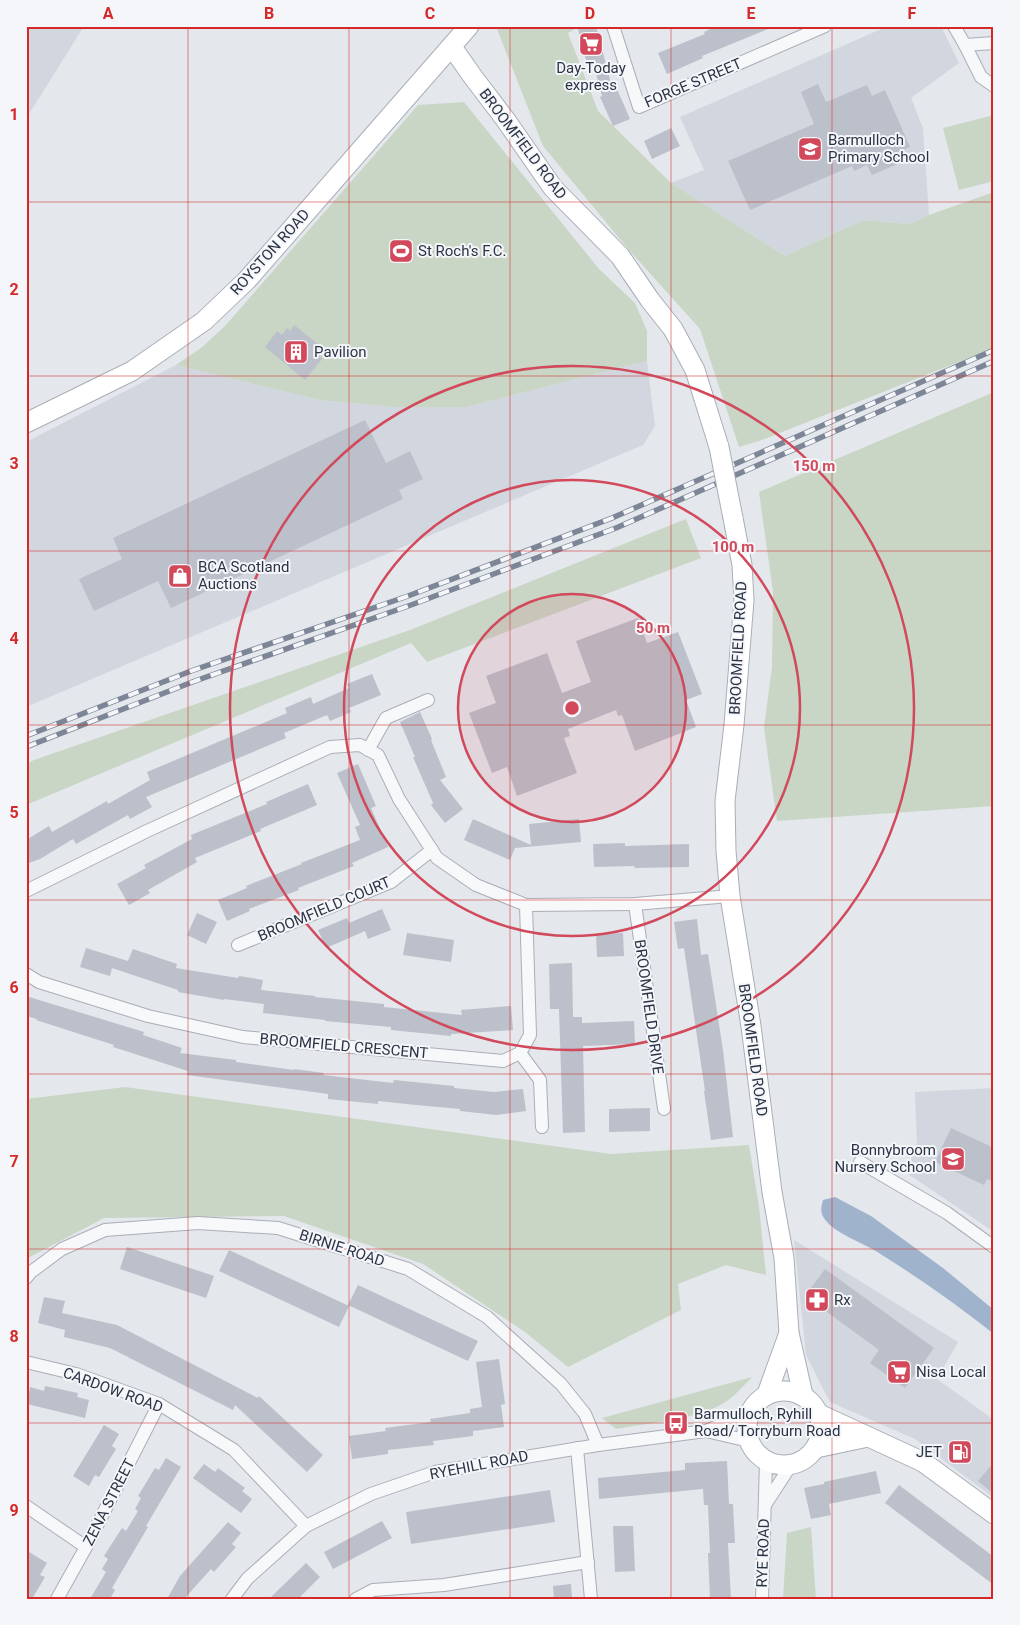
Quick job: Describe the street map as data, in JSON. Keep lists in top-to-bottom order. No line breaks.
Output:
{"streets":{"street":["FORGE STREET","BROOMFIELD ROAD","ROYSTON ROAD","BROOMFIELD COURT","BROOMFIELD DRIVE","BROOMFIELD CRESCENT","BIRNIE ROAD","CARDOW ROAD","RYEHILL ROAD","ZENA STREET","RYE ROAD"]},"crossings":[["BROOMFIELD ROAD","ROYSTON ROAD"],["BROOMFIELD ROAD","RYEHILL ROAD"],["BROOMFIELD ROAD","RYE ROAD"],["BIRNIE ROAD","RYEHILL ROAD"],["CARDOW ROAD","RYEHILL ROAD"],["CARDOW ROAD","ZENA STREET"],["RYEHILL ROAD","RYE ROAD"]],"places":{"supermarket":["Day-Today express","Nisa Local"],"school or university":["Barmulloch Primary School","Bonnybroom Nursery School"],"sports":["St Roch's F.C."],"building":["Pavilion"],"shop":["BCA Scotland Auctions"],"pharmacy":["Rx"],"bus stop":["Barmulloch, Ryhill Road/ Torryburn Road"],"fuel station":["JET"]},"grid":{"columns":["A","B","C","D","E","F"],"rows":["1","2","3","4","5","6","7","8","9"]},"rings":["150 m","100 m","50 m"]}
